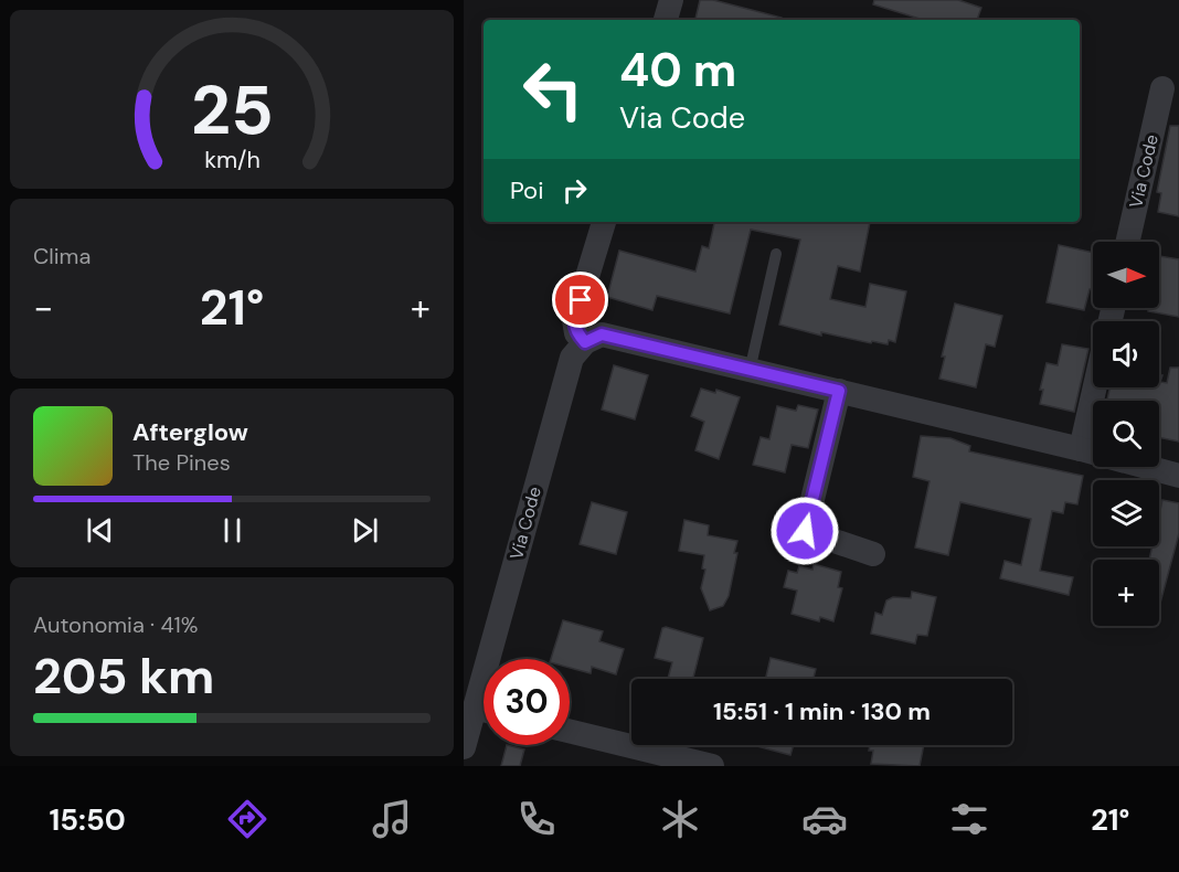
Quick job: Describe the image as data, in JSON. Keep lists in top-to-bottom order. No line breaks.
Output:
{"streets":{"street":["Via Code"]},"north":"right","page":{"turn":["40 m","Via Code"],"then":"Poi","tile":["Clima",["Autonomia · 41%","205 km"]],"map_buttons":"+","heat":["−","21°","+"],"song":["Afterglow","The Pines"],"limit":"30","trip":"15:51 · 1 min · 130 m","tabs":["15:50","21°"],"gauge":["25","km/h"]}}
